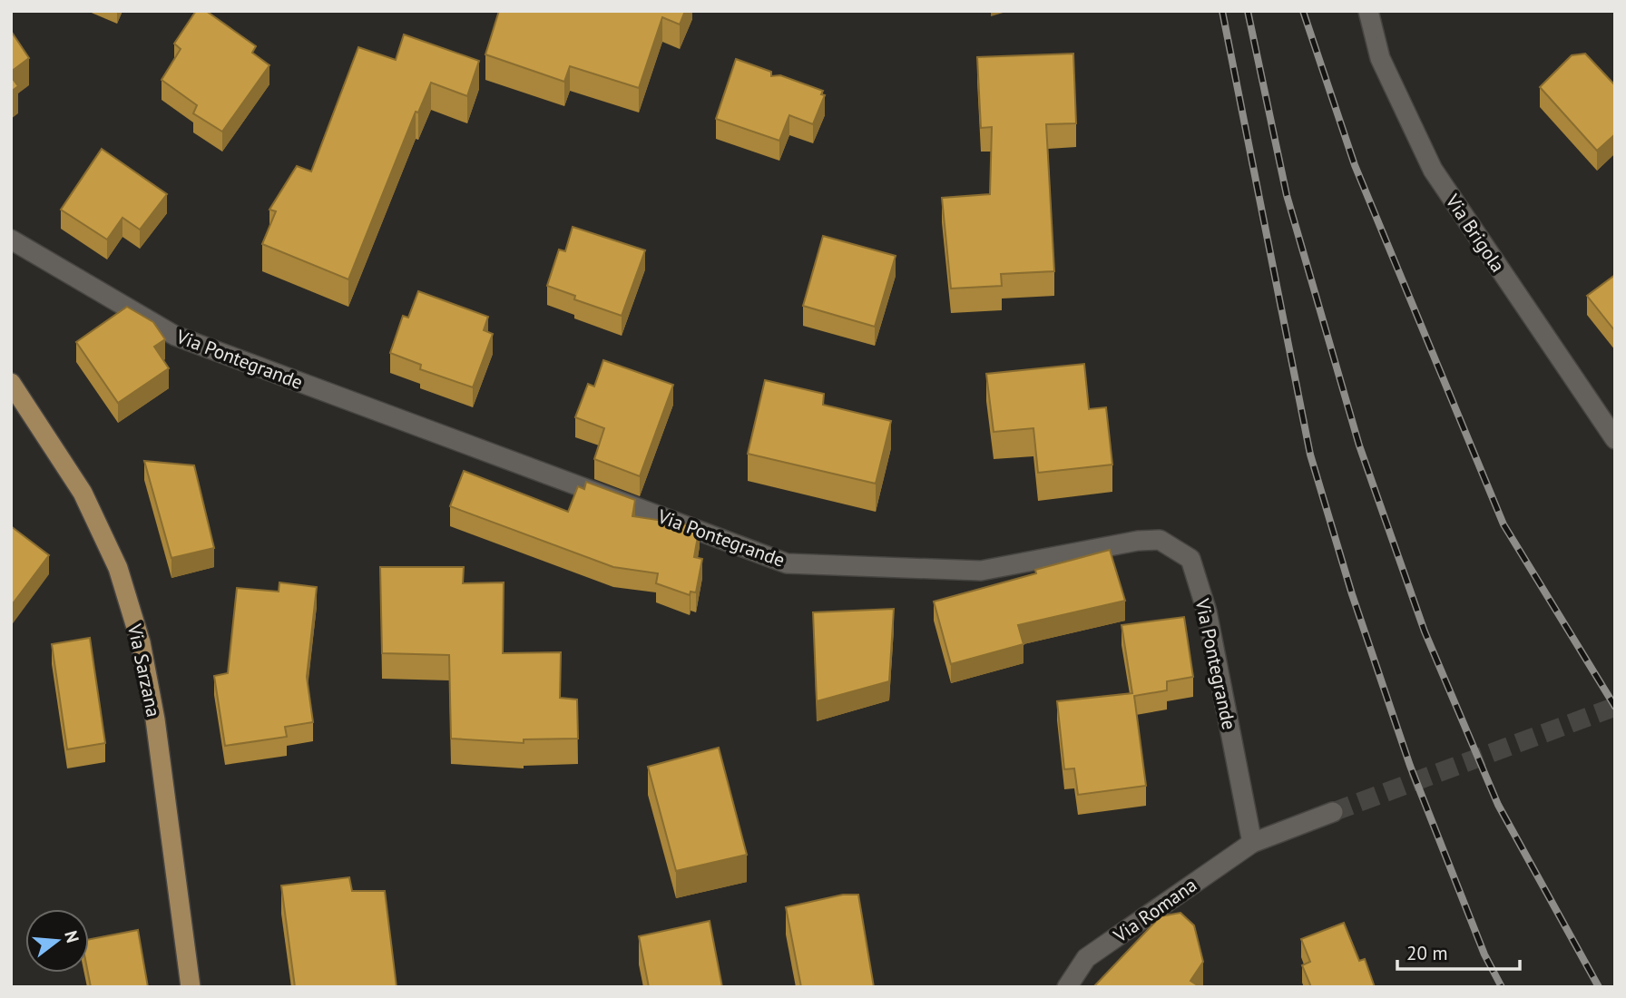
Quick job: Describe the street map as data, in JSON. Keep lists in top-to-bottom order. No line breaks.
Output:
{"streets":{"main road":["Via Sarzana"],"street":["Via Brigola","Via Pontegrande","Via Romana"]},"crossings":[["Via Pontegrande","Via Romana"]],"scale_bar":"20 m","north":"right"}
